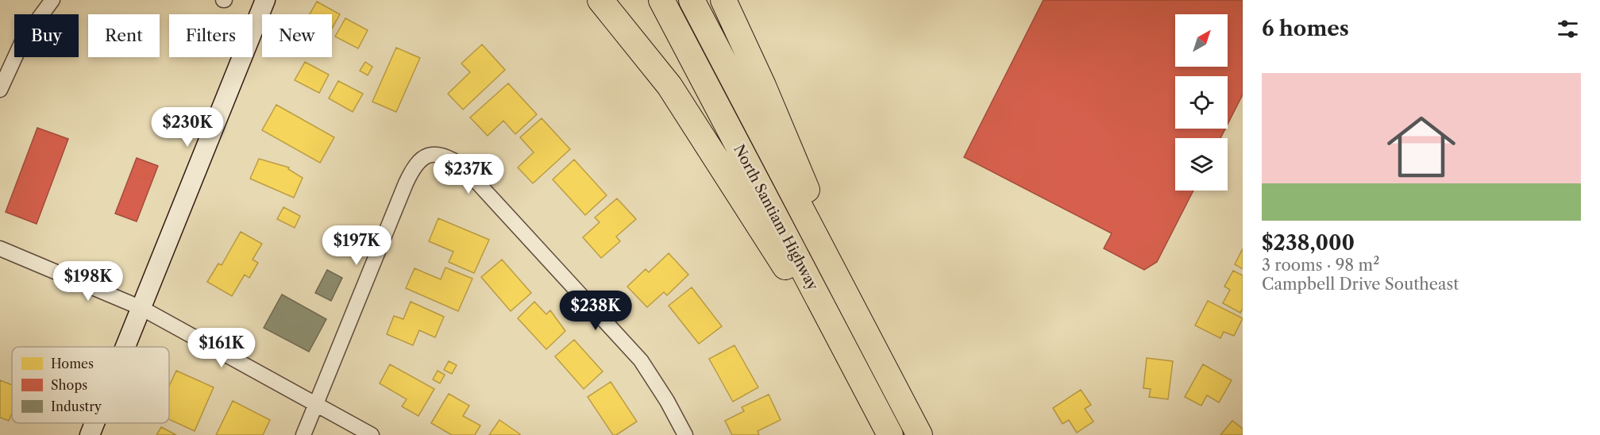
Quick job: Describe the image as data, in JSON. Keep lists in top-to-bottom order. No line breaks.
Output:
{"streets":{"highway":["North Santiam Highway"]},"legend":["Homes","Shops","Industry"],"north":"top right","page":{"heading":"6 homes","chip":["Buy","Rent","Filters","New"],"list":[{"name":"$238,000","note":"3 rooms · 98 m² · Campbell Drive Southeast"}],"price":["$230K","$237K","$197K","$198K","$238K","$161K"]}}
